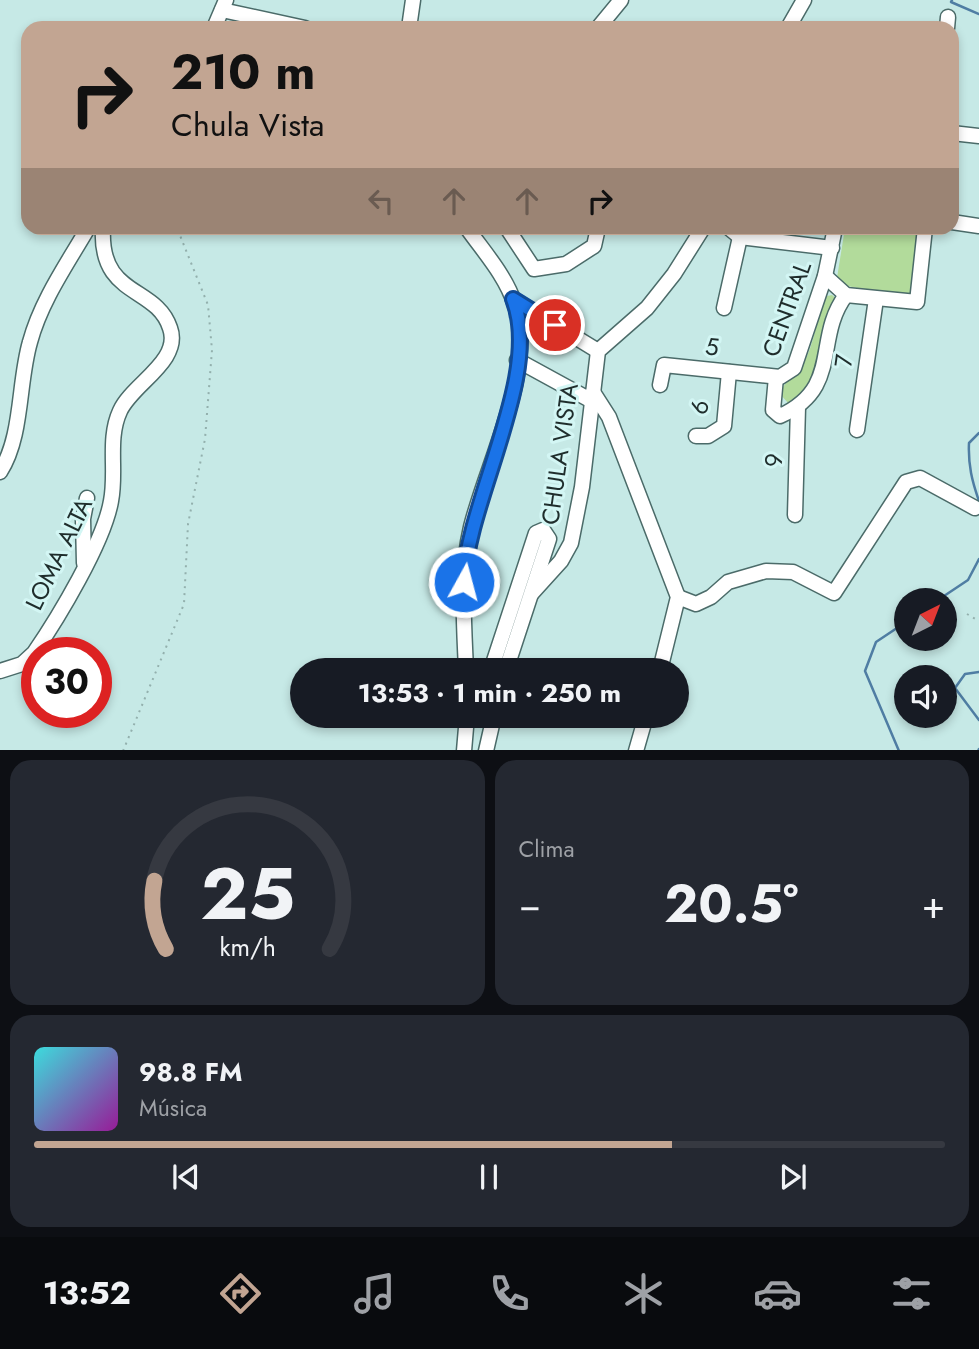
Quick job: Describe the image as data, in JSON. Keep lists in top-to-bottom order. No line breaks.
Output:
{"streets":{"street":["CENTRAL","5","7","6","CHULA VISTA","9","LOMA ALTA"]},"crossings":[["CENTRAL","5"],["CENTRAL","9"],["5","6"]],"north":"top right","page":{"turn":["210 m","Chula Vista"],"limit":"30","trip":"13:53 · 1 min · 250 m","tile":"Clima","heat":["−","20.5°","+"],"song":["98.8 FM","Música"],"tabs":"13:52","gauge":["25","km/h"]}}
